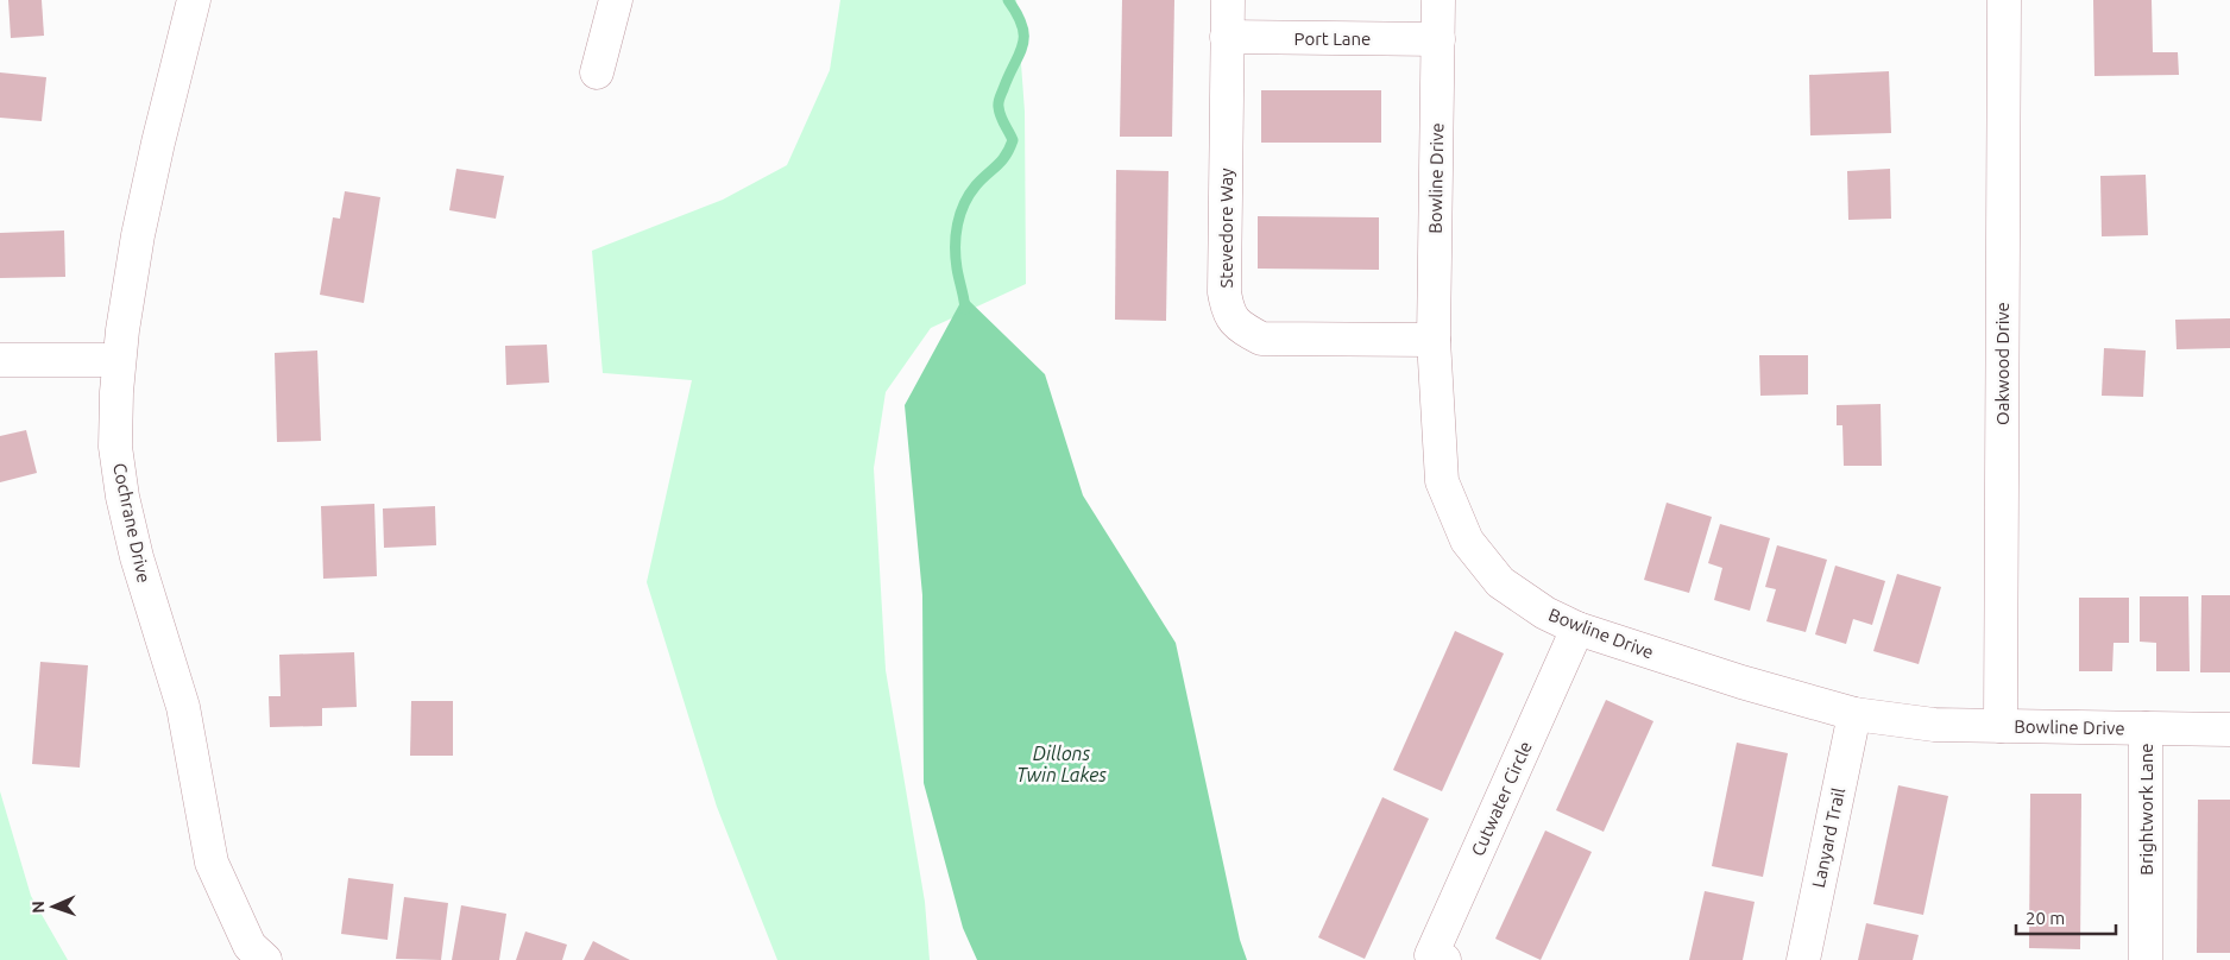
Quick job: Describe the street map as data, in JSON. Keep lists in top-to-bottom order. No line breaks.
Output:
{"streets":{"street":["Port Lane","Bowline Drive","Stevedore Way","Oakwood Drive","Cochrane Drive","Cutwater Circle","Brightwork Lane","Lanyard Trail"]},"crossings":[["Port Lane","Bowline Drive"],["Port Lane","Stevedore Way"],["Bowline Drive","Stevedore Way"],["Bowline Drive","Oakwood Drive"],["Bowline Drive","Cutwater Circle"],["Bowline Drive","Brightwork Lane"],["Bowline Drive","Lanyard Trail"]],"water":["Dillons Twin Lakes"],"scale_bar":"20 m","north":"left"}
